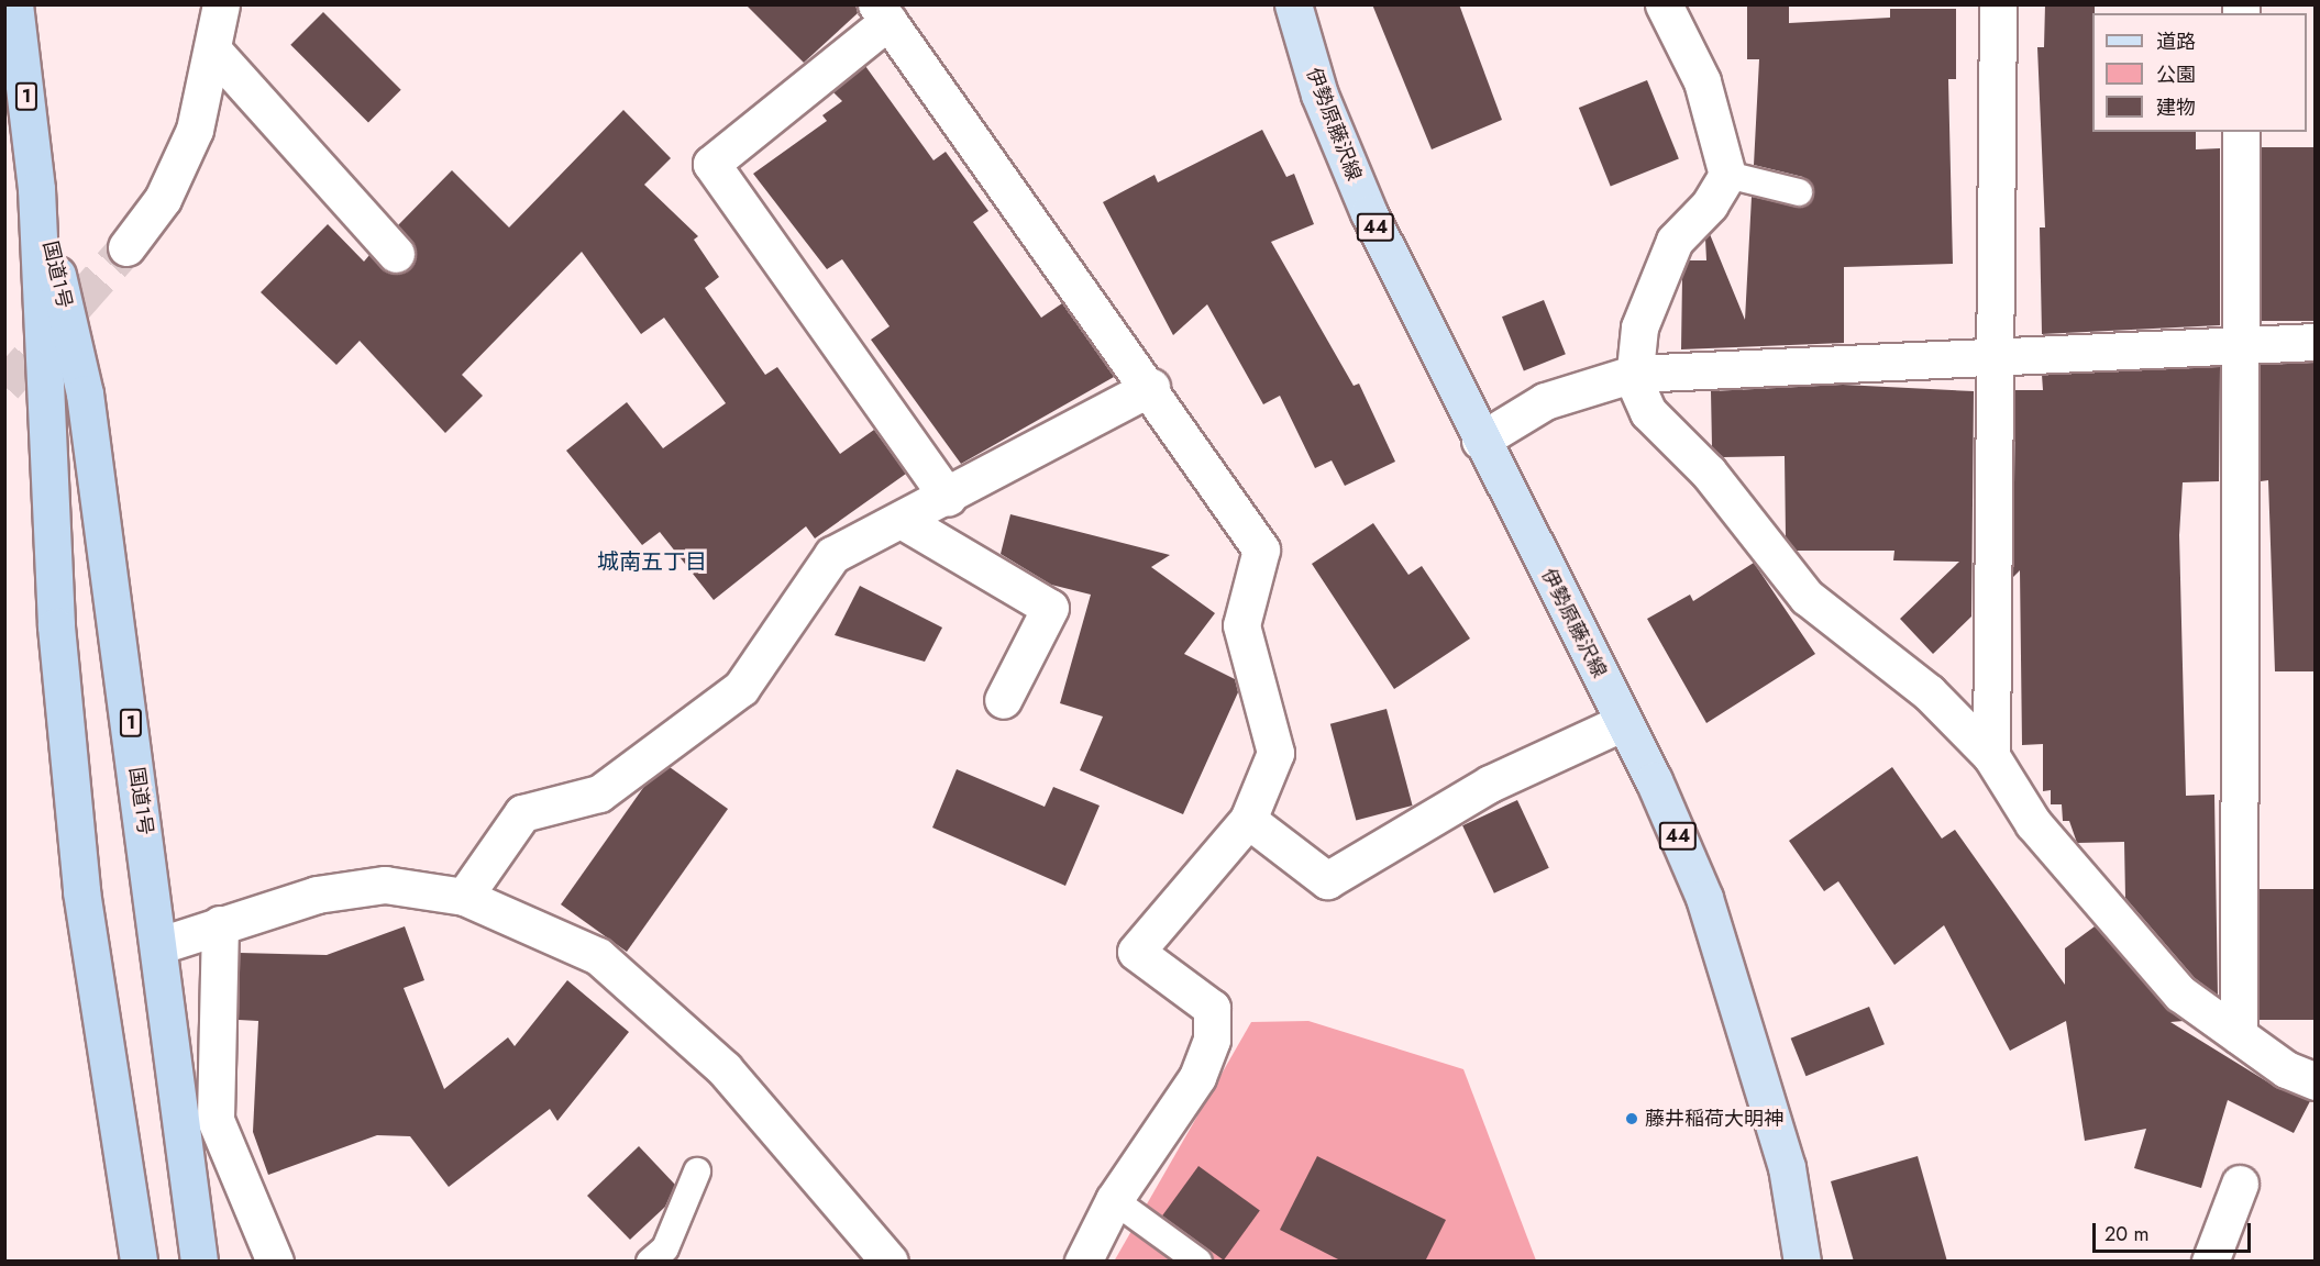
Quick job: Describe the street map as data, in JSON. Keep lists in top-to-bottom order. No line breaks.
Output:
{"streets":{"highway":["1","国道1号"],"main road":["伊勢原藤沢線","44"]},"districts":["城南五丁目"],"places":["藤井稲荷大明神"],"legend":["道路","公園","建物"],"scale_bar":"20 m"}
